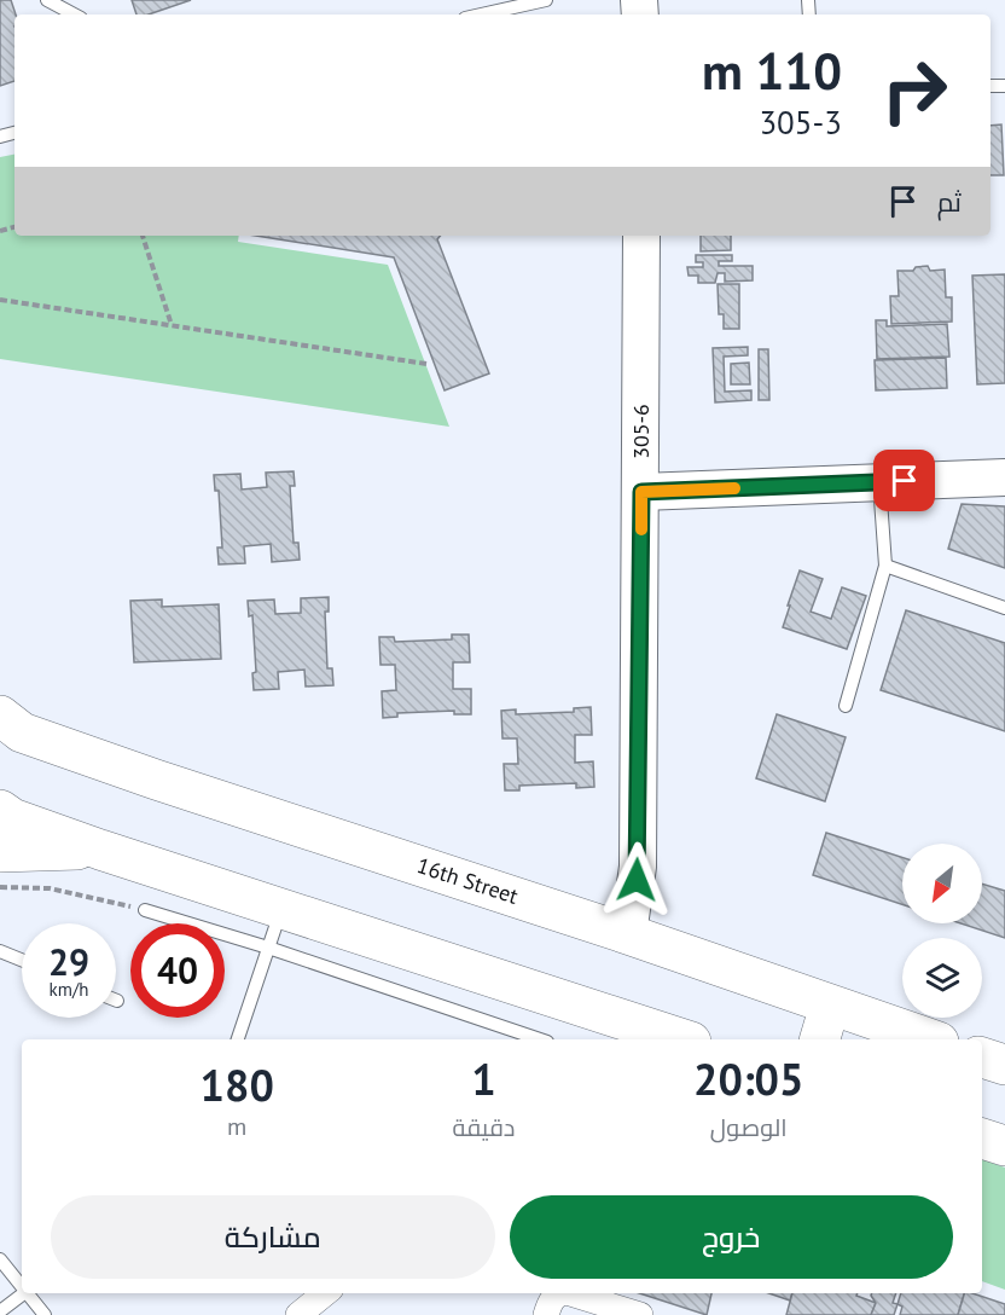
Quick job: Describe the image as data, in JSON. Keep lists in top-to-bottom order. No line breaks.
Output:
{"streets":{"main road":["16th Street"],"street":["305-6"]},"crossings":[["305-6","16th Street"]],"north":"bottom left","page":{"turn":["110 m","305-3"],"then":"ثم","speed":"29 km/h","limit":"40","eta":["20:05","الوصول","1","دقيقة","180","m"],"buttons":["خروج","مشاركة"]}}
